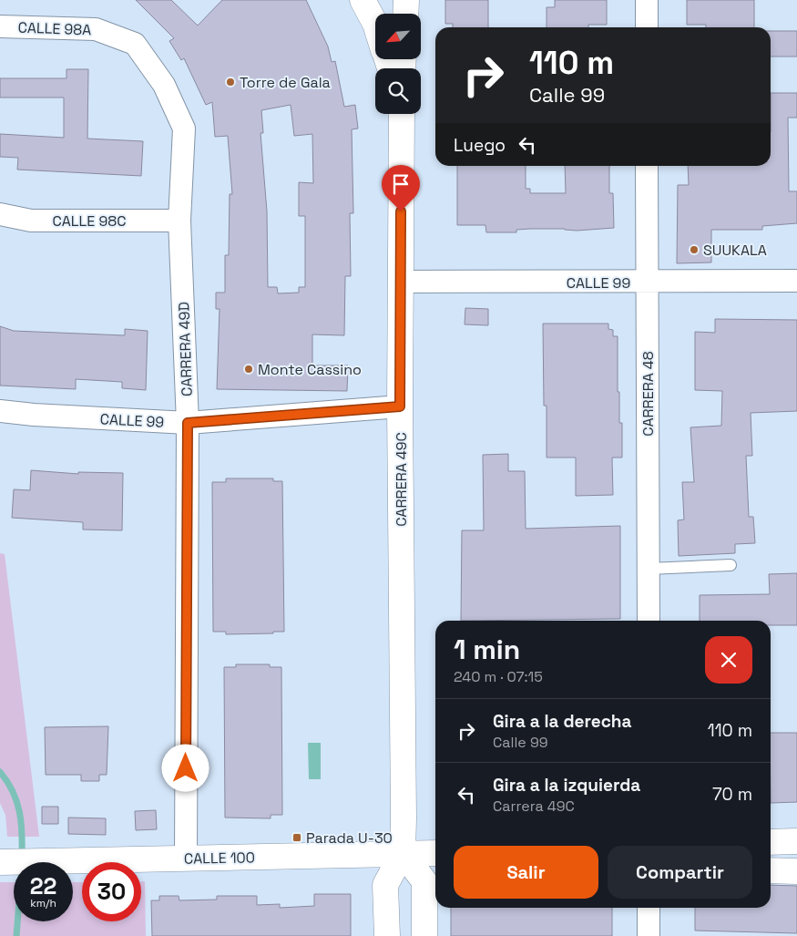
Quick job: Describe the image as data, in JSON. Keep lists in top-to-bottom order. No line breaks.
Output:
{"streets":{"street":["CALLE 98A","CALLE 98C","CALLE 99","CARRERA 49D","CARRERA 48","CARRERA 49C","CALLE 100"]},"crossings":[["CALLE 98A","CARRERA 49D"],["CALLE 98C","CARRERA 49D"],["CALLE 99","CARRERA 49D"],["CALLE 99","CARRERA 48"],["CALLE 99","CARRERA 49C"],["CARRERA 49D","CALLE 100"],["CARRERA 49C","CALLE 100"]],"places":{"other":["Torre de Gala","SUUKALA","Monte Cassino"],"transit":["Parada U-30"]},"north":"bottom left","page":{"turn":["110 m","Calle 99"],"then":"Luego","heading":["1 min","240 m · 07:15"],"list":[{"name":"Gira a la derecha","note":"Calle 99","value":"110 m"},{"name":"Gira a la izquierda","note":"Carrera 49C","value":"70 m"}],"buttons":["Salir","Compartir"],"speed":"22 km/h","limit":"30"}}
